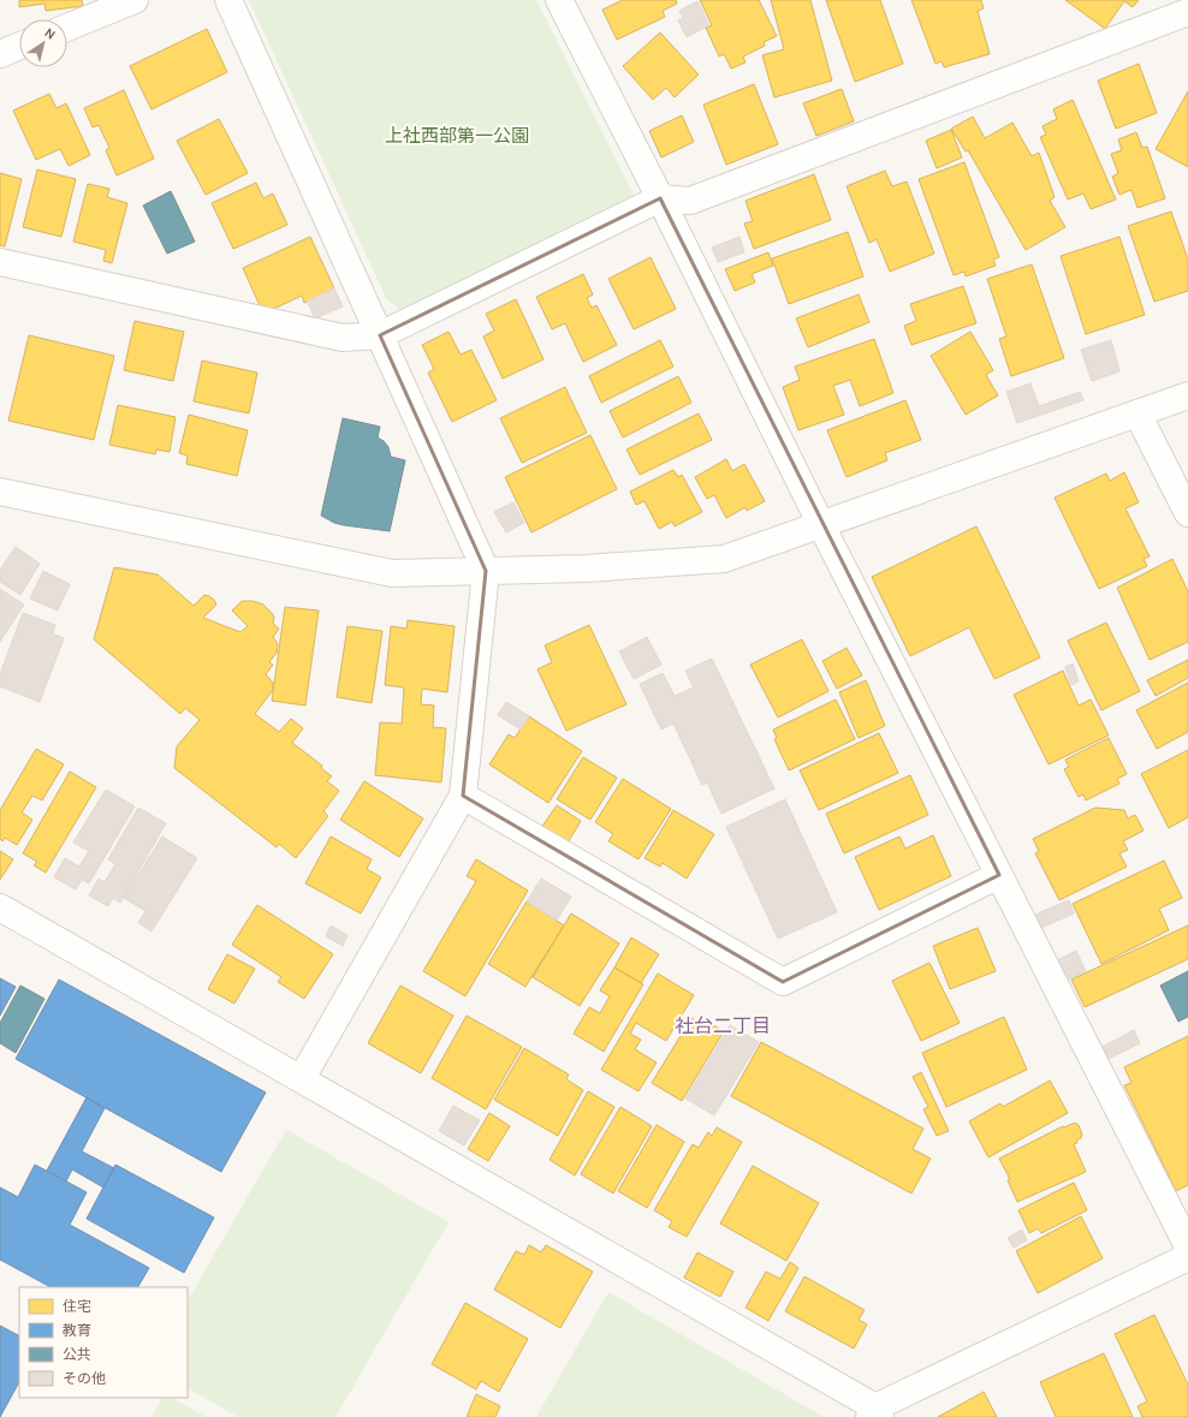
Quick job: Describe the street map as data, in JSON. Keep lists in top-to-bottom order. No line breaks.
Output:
{"districts":["社台二丁目"],"parks":["上社西部第一公園"],"legend":["住宅","教育","公共","その他"],"north":"top right"}
